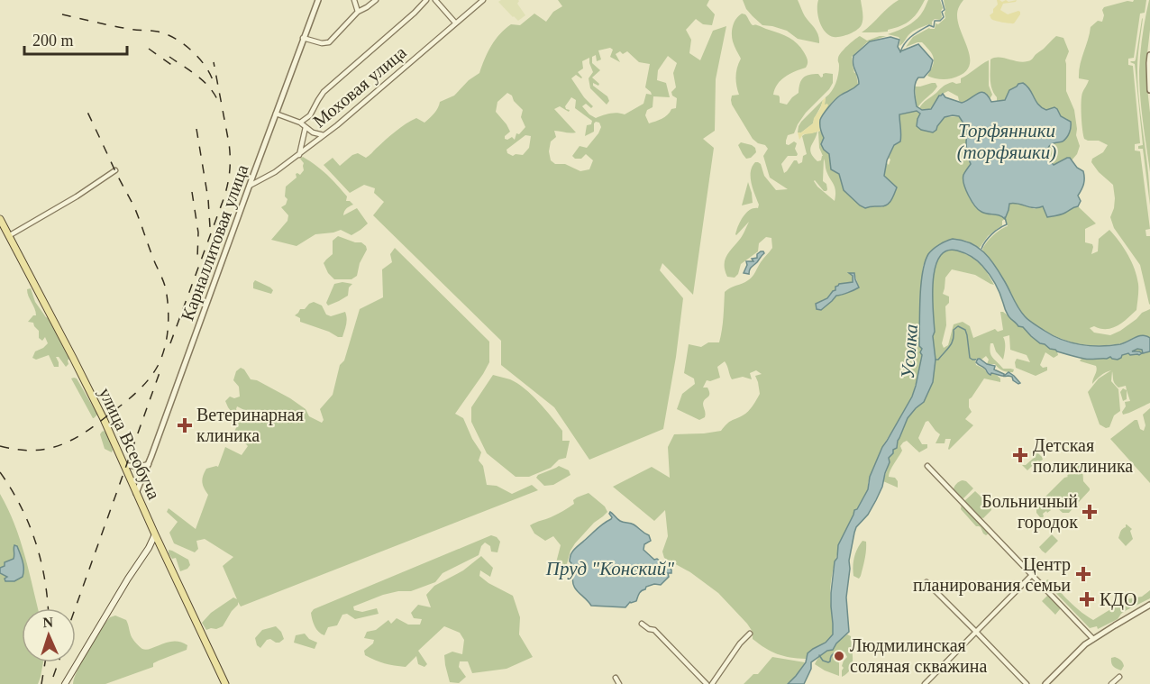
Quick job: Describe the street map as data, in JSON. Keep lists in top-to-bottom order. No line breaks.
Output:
{"streets":{"main road":["улица Всеобуча"],"street":["Моховая улица","Карналлитовая улица"]},"crossings":[["Моховая улица","Карналлитовая улица"],["Карналлитовая улица","улица Всеобуча"]],"water":["Торфянники (торфяшки)","Усолка","Пруд \"Конский\""],"places":{"health":["Ветеринарная клиника","Детская поликлиника","Больничный городок","Центр планирования семьи","КДО"],"other":["Людмилинская соляная скважина"]},"scale_bar":"200 m","north":"top"}
